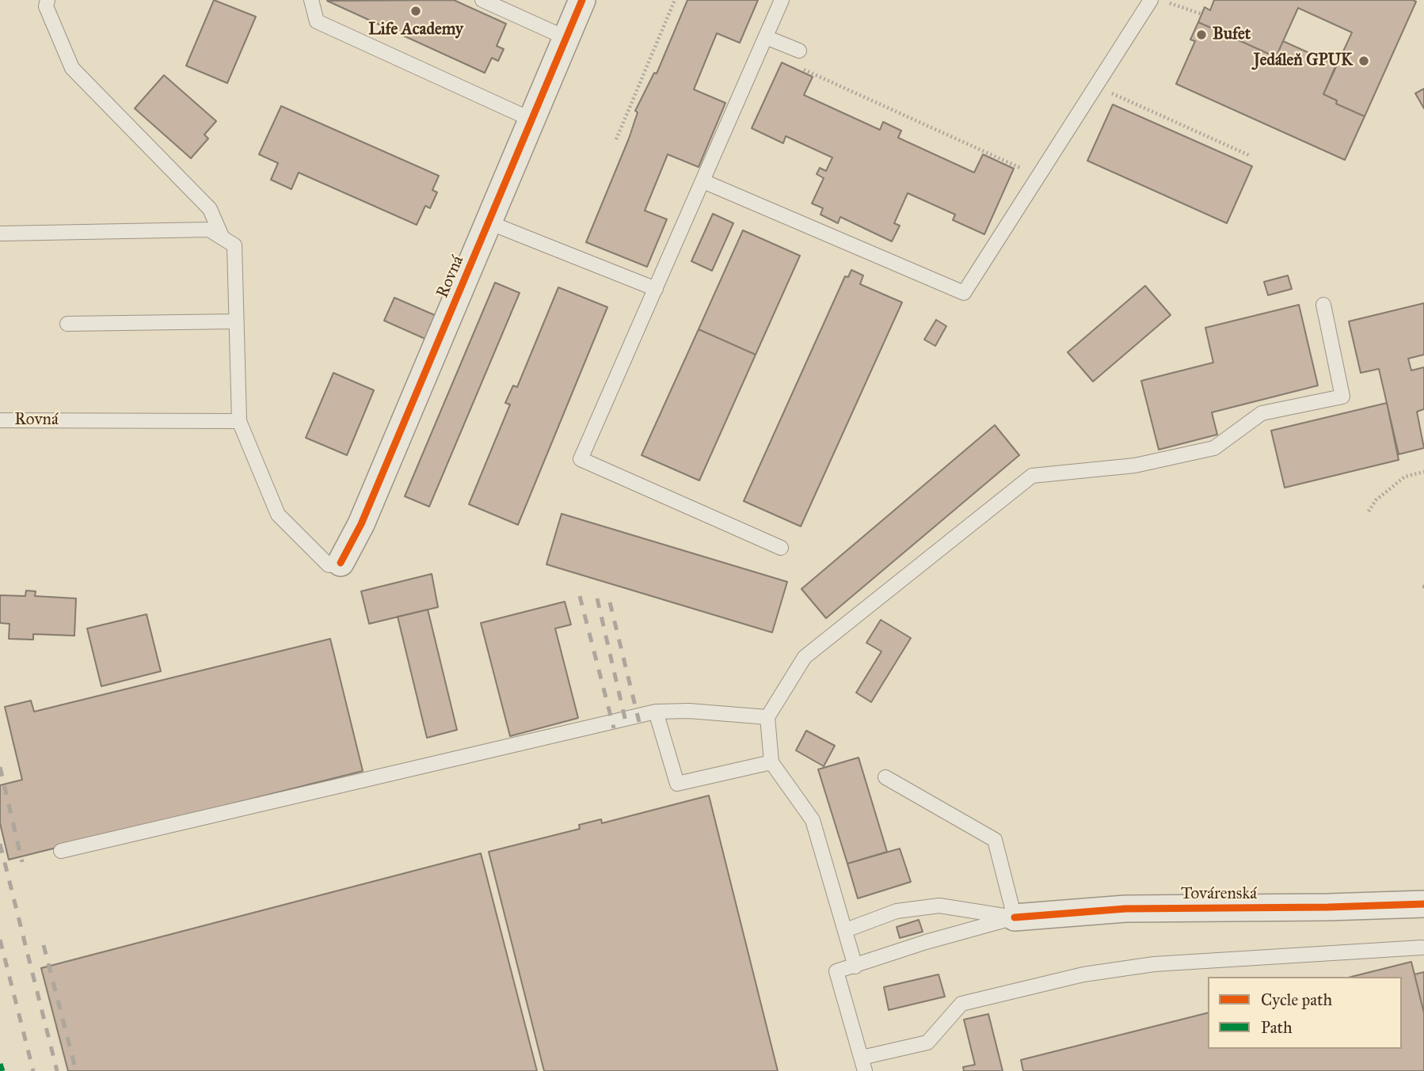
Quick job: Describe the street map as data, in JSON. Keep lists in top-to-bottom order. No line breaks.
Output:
{"streets":{"street":["Rovná","Továrenská"]},"places":["Life Academy","Bufet","Jedáleň GPUK"],"legend":["Cycle path","Path"]}
